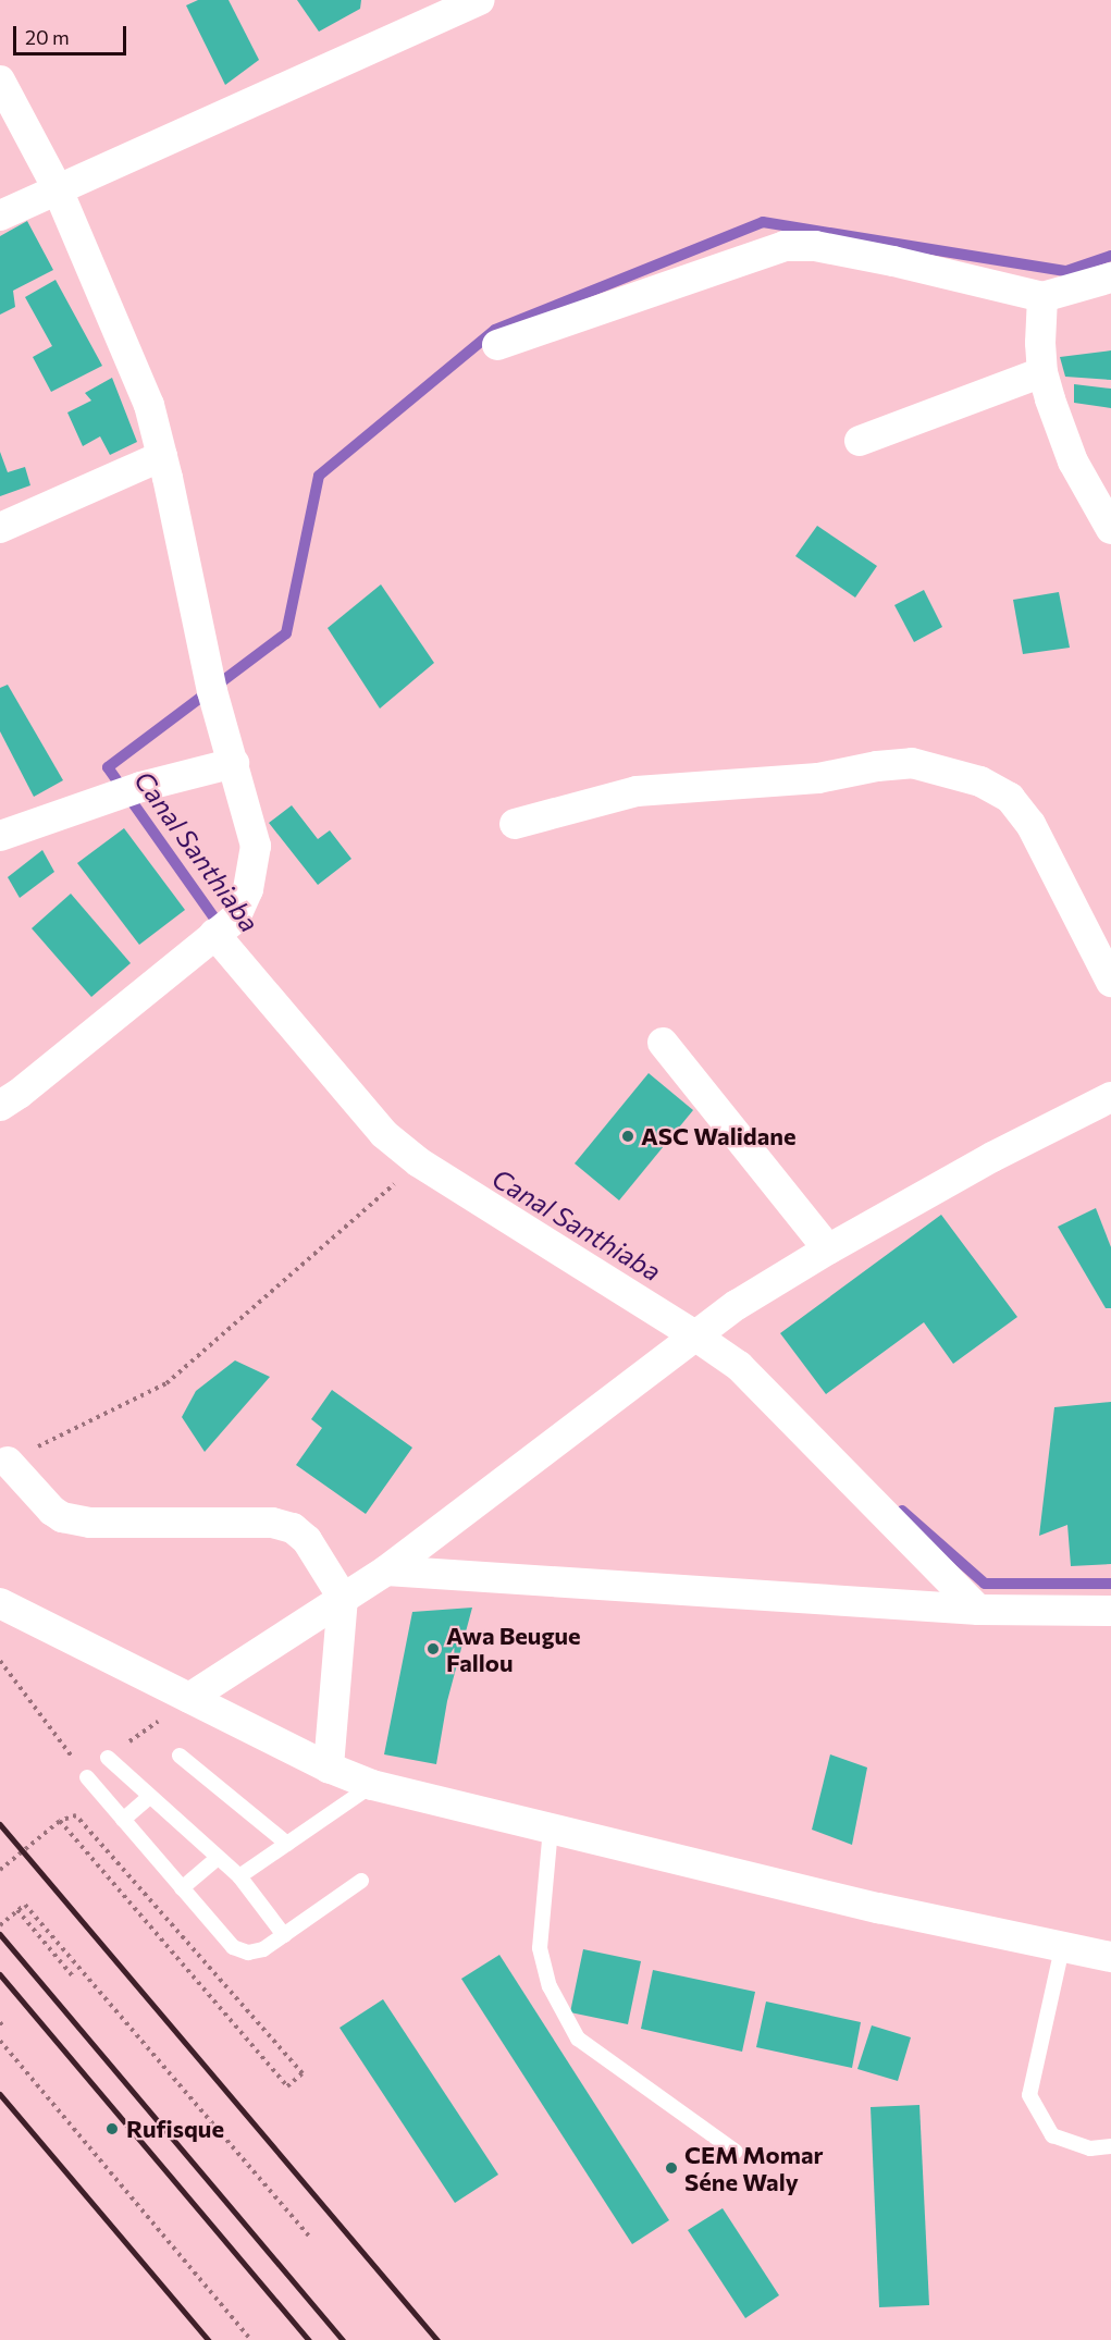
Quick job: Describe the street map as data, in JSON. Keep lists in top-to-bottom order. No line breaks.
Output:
{"water":["Canal Santhiaba"],"places":["ASC Walidane","Awa Beugue Fallou","Rufisque","CEM Momar Séne Waly"],"scale_bar":"20 m"}
